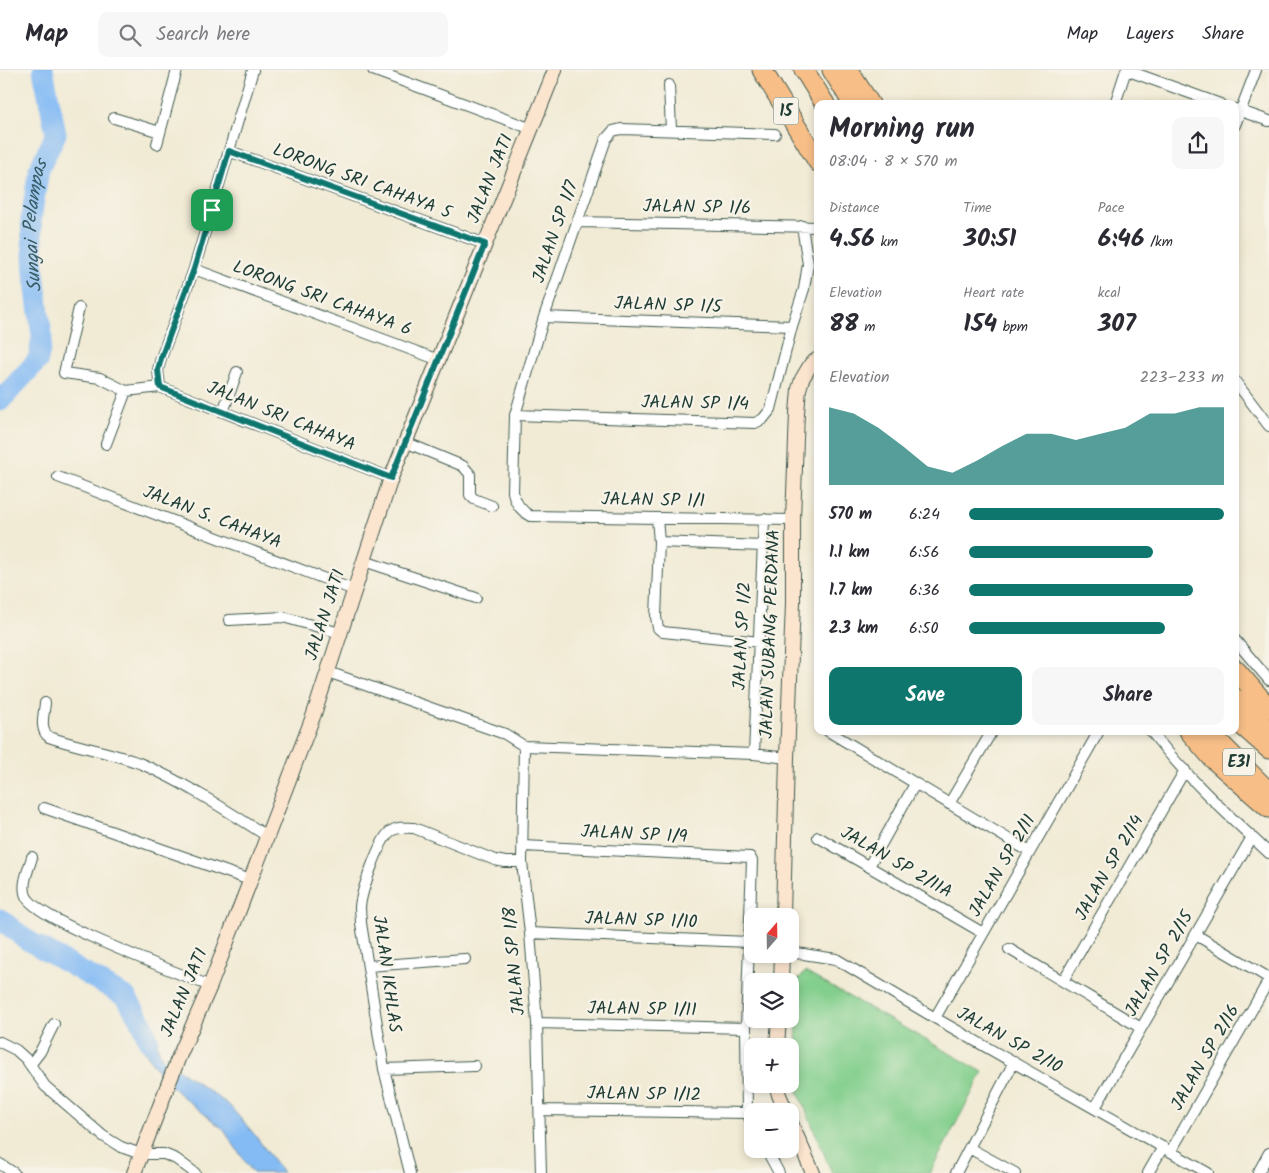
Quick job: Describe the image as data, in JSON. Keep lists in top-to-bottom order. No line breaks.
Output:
{"streets":{"highway":["15","E31"],"street":["JALAN JATI","LORONG SRI CAHAYA 5","JALAN SP 1/6","JALAN SP 1/7","LORONG SRI CAHAYA 6","JALAN SP 1/5","JALAN SP 1/4","JALAN SRI CAHAYA","JALAN SP 1/1","JALAN S. CAHAYA","JALAN SUBANG PERDANA","JALAN SP 1/2","JALAN SP 1/9","JALAN SP 2/11A","JALAN SP 2/11","JALAN SP 2/14","JALAN SP 1/10","JALAN SP 1/8","JALAN SP 2/15","JALAN IKHLAS","JALAN SP 1/11","JALAN SP 2/10","JALAN SP 2/16","JALAN SP 1/12"]},"crossings":[["JALAN JATI","LORONG SRI CAHAYA 5"],["JALAN JATI","LORONG SRI CAHAYA 6"],["JALAN JATI","JALAN SRI CAHAYA"],["JALAN JATI","JALAN S. CAHAYA"],["JALAN SP 1/6","JALAN SP 1/7"],["JALAN SP 1/6","JALAN SP 1/4"],["JALAN SP 1/7","JALAN SP 1/5"],["JALAN SP 1/7","JALAN SP 1/4"],["JALAN SP 1/7","JALAN SP 1/1"],["JALAN SP 1/5","JALAN SP 1/4"],["JALAN SP 1/1","JALAN SUBANG PERDANA"],["JALAN SP 1/1","JALAN SP 1/2"],["JALAN SP 1/9","JALAN SP 1/8"],["JALAN SP 2/11A","JALAN SP 2/11"],["JALAN SP 2/11","JALAN SP 2/10"],["JALAN SP 1/10","JALAN SP 1/8"],["JALAN SP 1/8","JALAN IKHLAS"],["JALAN SP 1/8","JALAN SP 1/11"],["JALAN SP 1/8","JALAN SP 1/12"],["JALAN SP 2/15","JALAN SP 2/10"],["JALAN SP 2/10","JALAN SP 2/16"]],"water":["Sungai Pelampas"],"north":"top","page":{"header":"Map","search":"Search here","nav":["Map","Layers","Share"],"heading":["Morning run","08:04 · 8 × 570 m"],"stats":[["Distance","4.56 km"],["Time","30:51"],["Pace","6:46 /km"],["Elevation","88 m"],["Heart rate","154 bpm"],["kcal","307"]],"chart":["Elevation","223–233 m"],"list":[{"name":"570 m","note":"6:24"},{"name":"1.1 km","note":"6:56"},{"name":"1.7 km","note":"6:36"},{"name":"2.3 km","note":"6:50"}],"buttons":["Save","Share"],"map_buttons":["+","−"]}}
